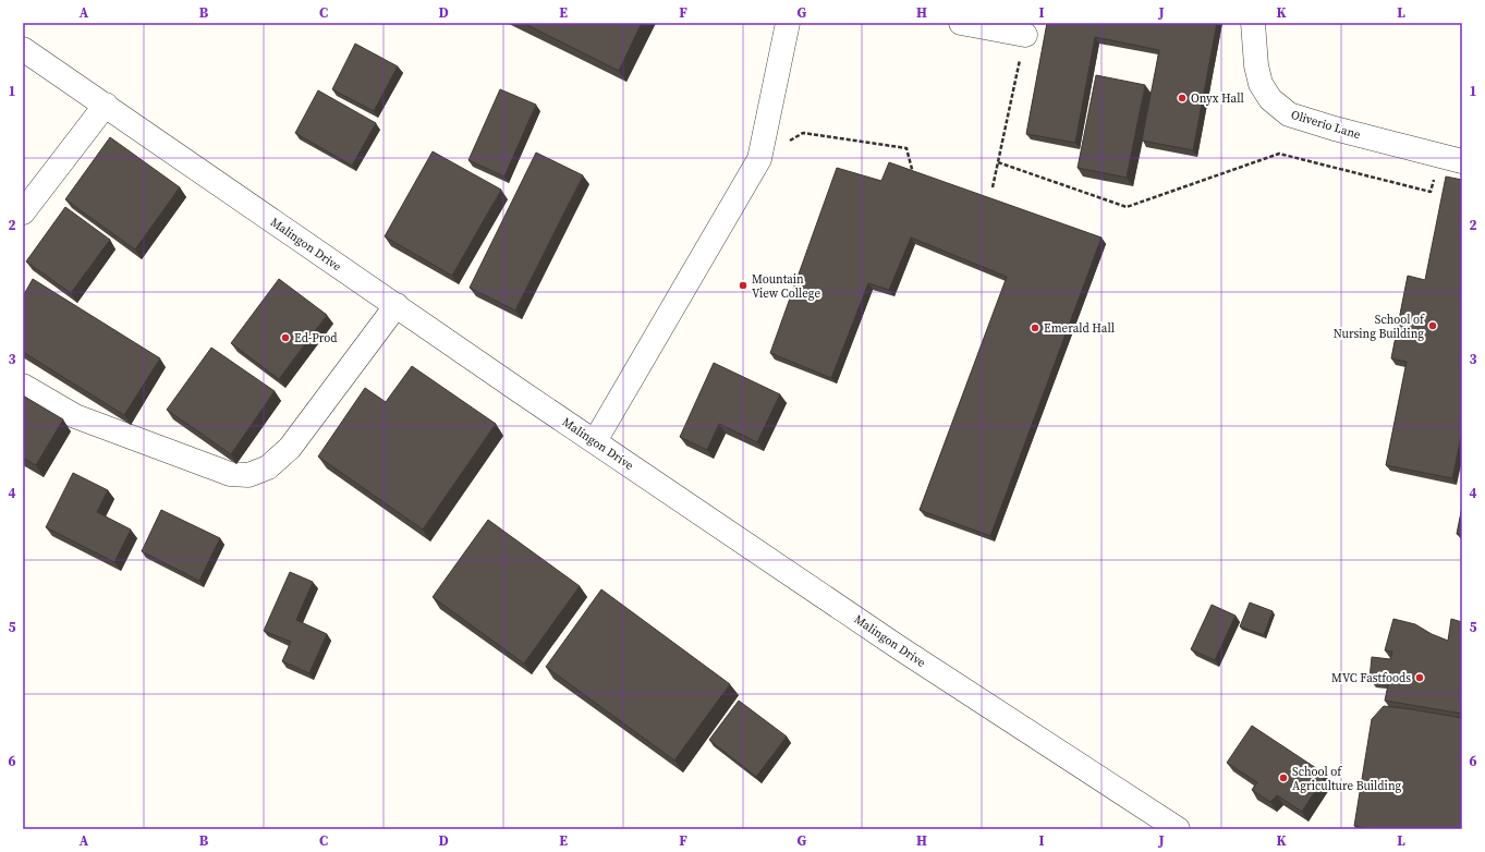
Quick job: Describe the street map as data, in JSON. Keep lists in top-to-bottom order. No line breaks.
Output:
{"streets":{"street":["Oliverio Lane","Malingon Drive"]},"places":["Onyx Hall","Mountain View College","School of Nursing Building","Emerald Hall","Ed-Prod","MVC Fastfoods","School of Agriculture Building"],"grid":{"columns":["A","B","C","D","E","F","G","H","I","J","K","L"],"rows":["1","2","3","4","5","6"]}}
